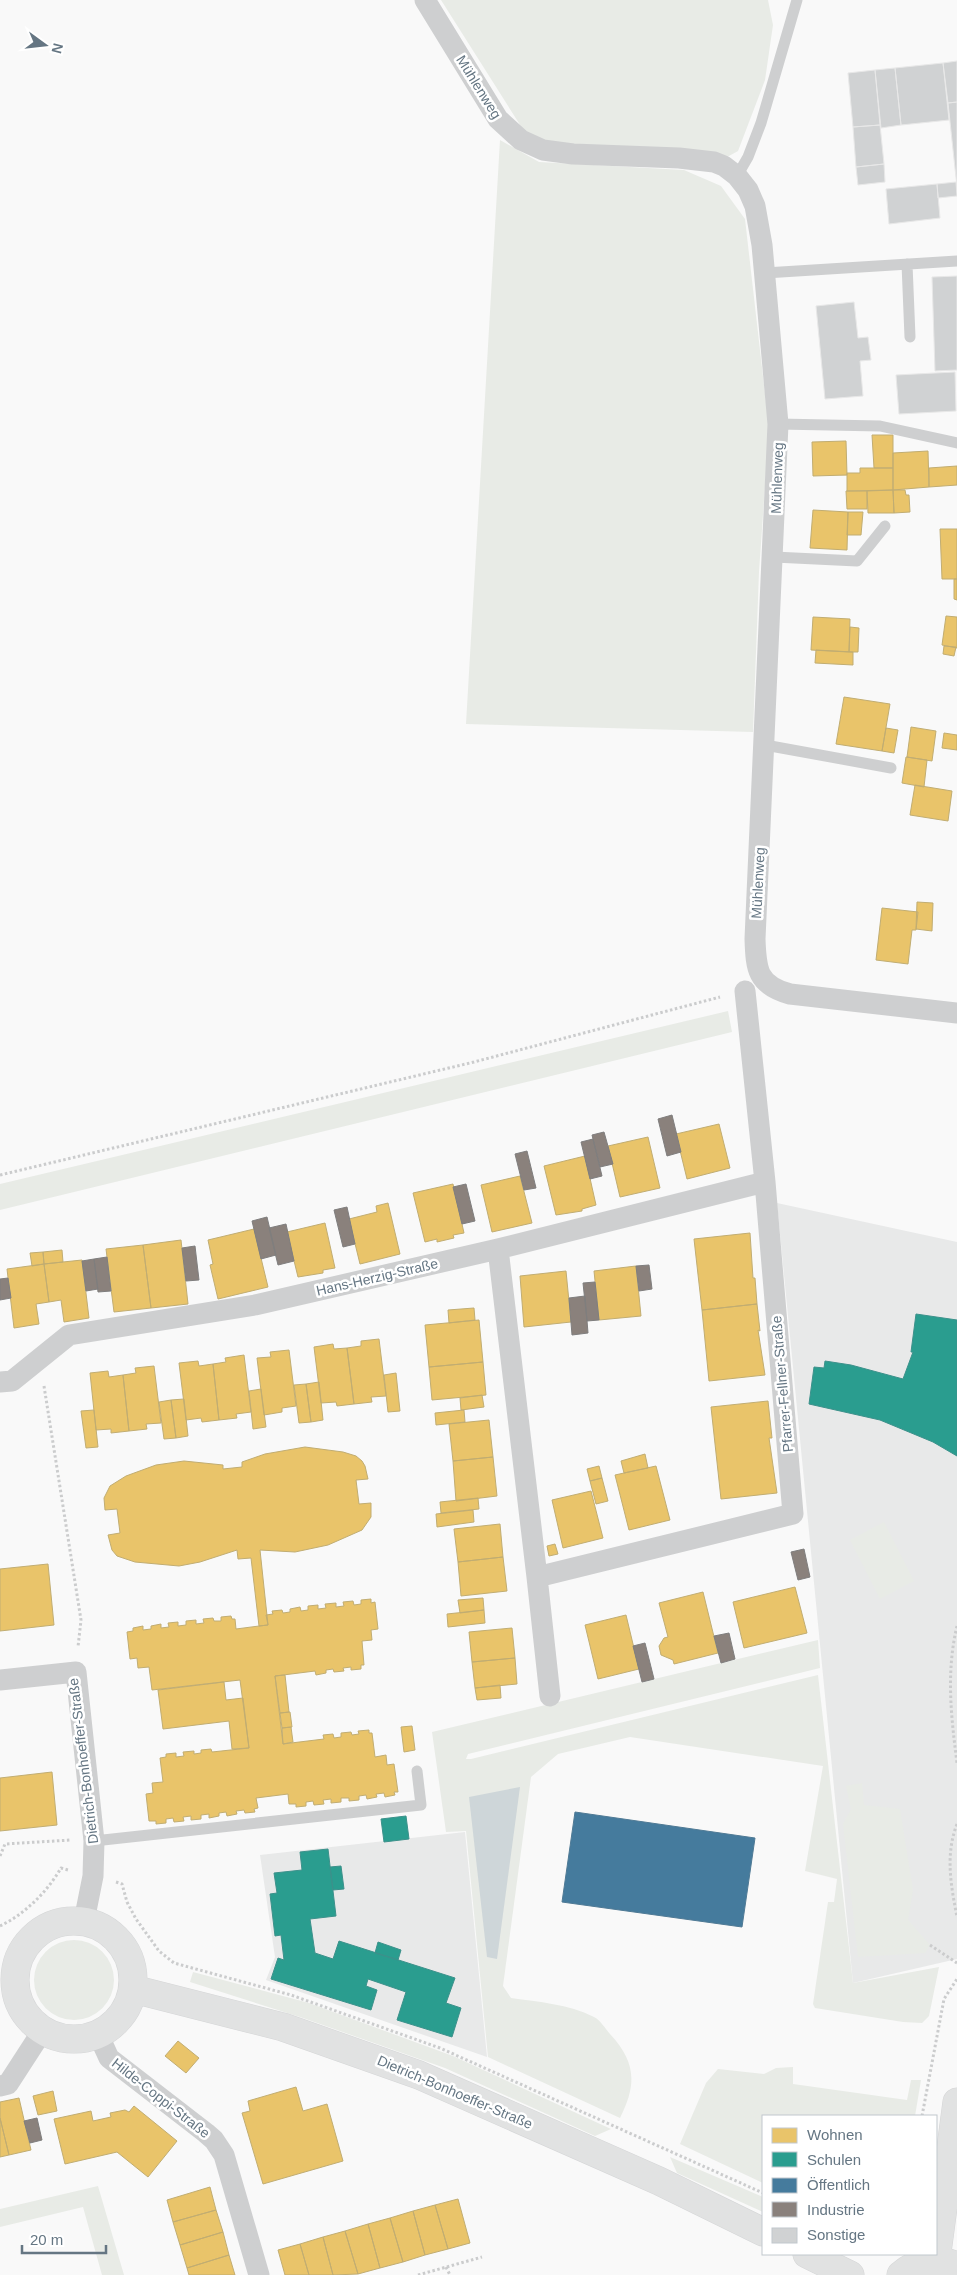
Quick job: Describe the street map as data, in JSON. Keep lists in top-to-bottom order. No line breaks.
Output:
{"streets":{"street":["Mühlenweg","Hans-Herzig-Straße","Pfarrer-Fellner-Straße","Dietrich-Bonhoeffer-Straße","Hilde-Coppi-Straße"]},"crossings":[["Hans-Herzig-Straße","Pfarrer-Fellner-Straße"],["Dietrich-Bonhoeffer-Straße","Hilde-Coppi-Straße"]],"legend":["Wohnen","Schulen","Öffentlich","Industrie","Sonstige"],"scale_bar":"20 m","north":"right"}
